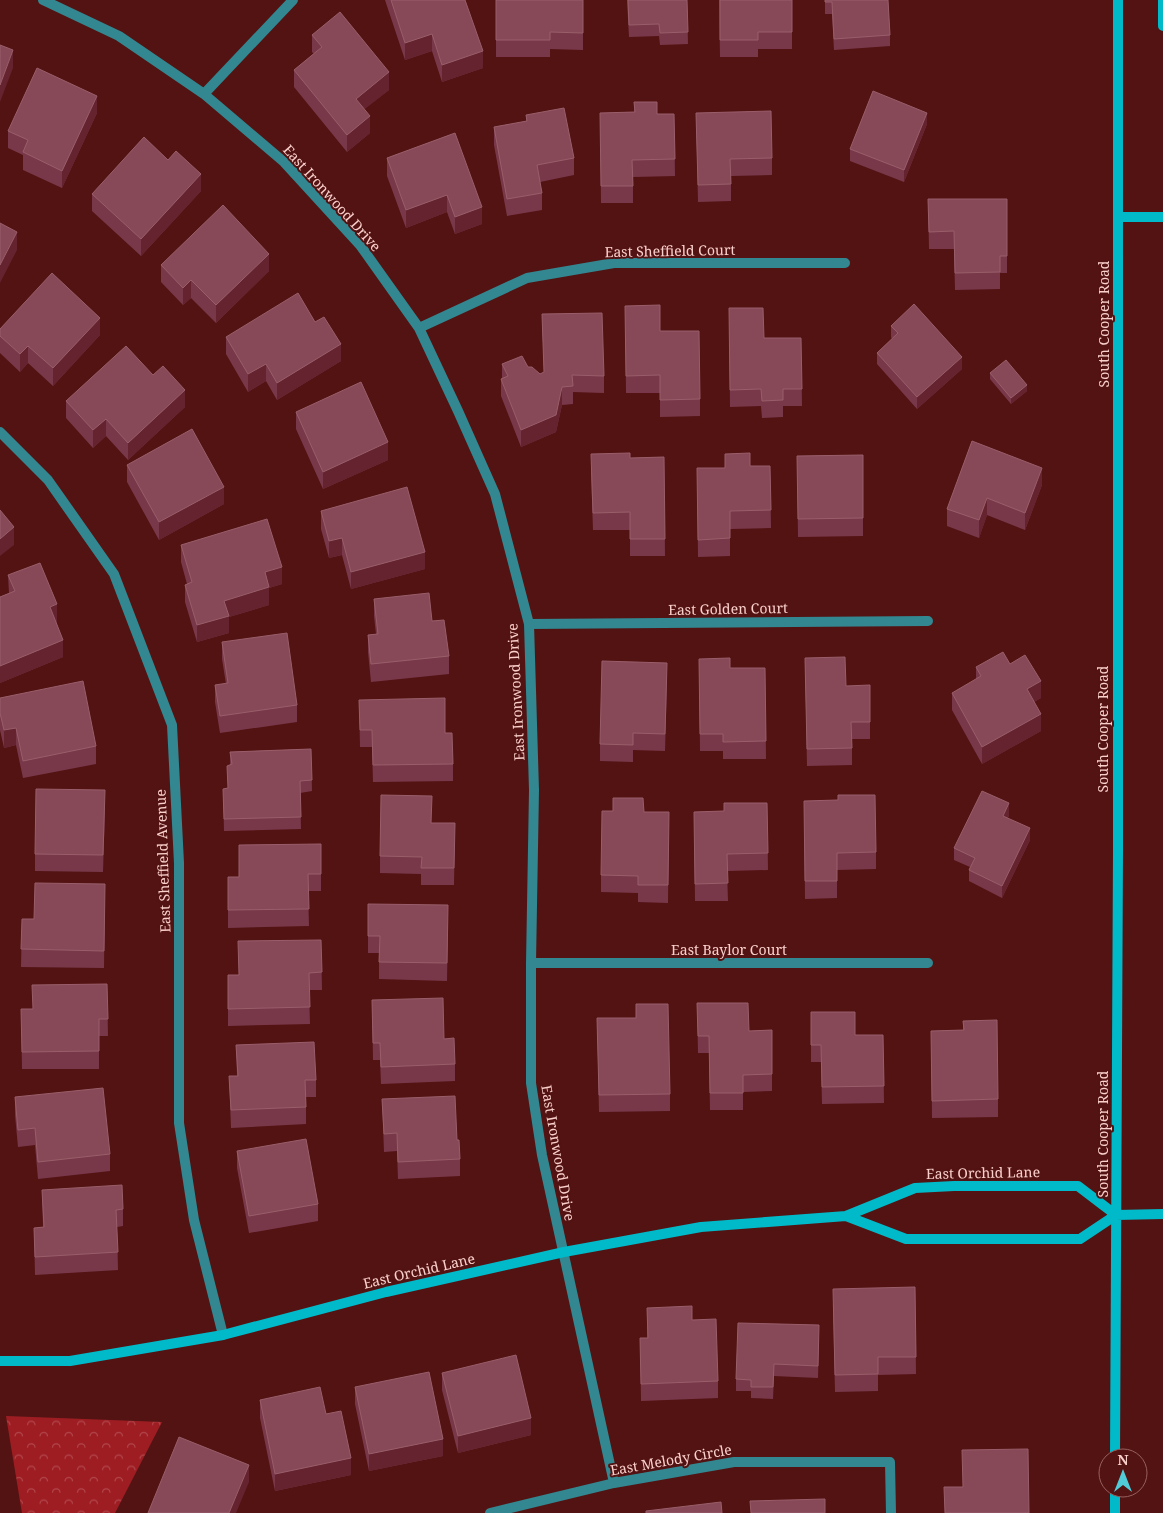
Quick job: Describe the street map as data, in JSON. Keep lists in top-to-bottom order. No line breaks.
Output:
{"streets":{"main road":["South Cooper Road","East Orchid Lane"],"street":["East Ironwood Drive","East Sheffield Court","East Golden Court","East Sheffield Avenue","East Baylor Court","East Melody Circle"]},"crossings":[["East Ironwood Drive","East Sheffield Court"],["East Ironwood Drive","East Golden Court"],["East Ironwood Drive","East Baylor Court"],["East Ironwood Drive","East Orchid Lane"],["East Ironwood Drive","East Melody Circle"],["South Cooper Road","East Orchid Lane"],["East Sheffield Avenue","East Orchid Lane"]],"north":"top"}
